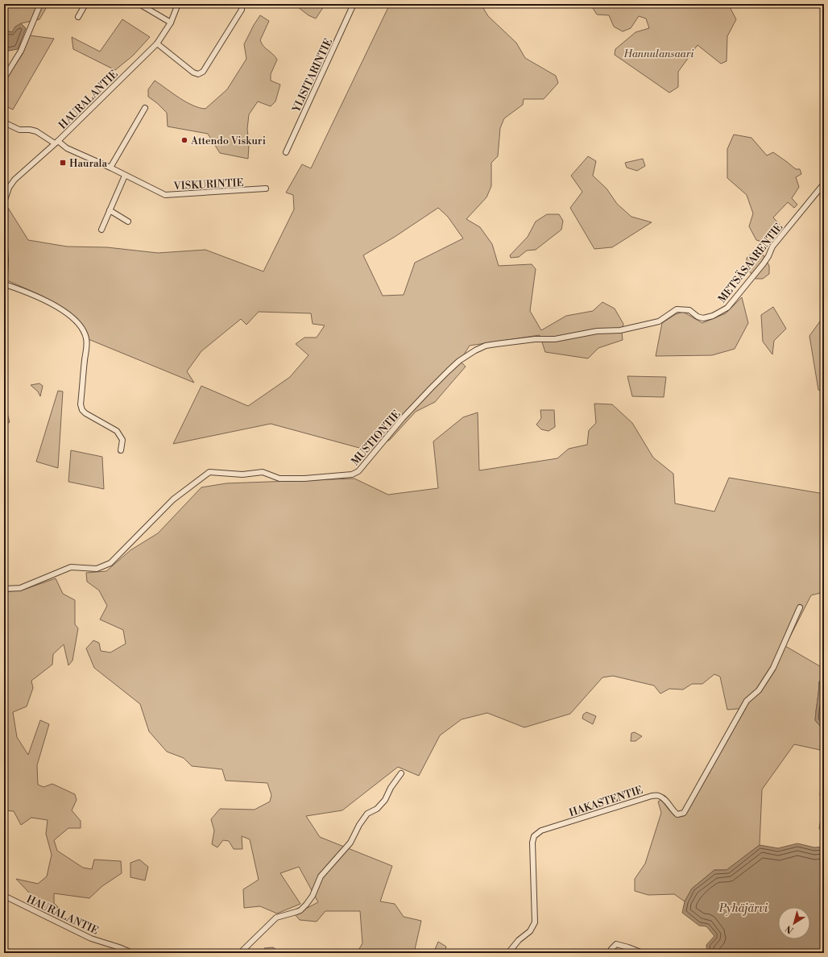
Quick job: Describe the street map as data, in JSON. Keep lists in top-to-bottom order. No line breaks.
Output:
{"streets":{"street":["YLISITARINTIE","HAURALANTIE","VISKURINTIE","METSÄSAARENTIE","MUSTIONTIE","HAKASTENTIE"]},"crossings":[["HAURALANTIE","VISKURINTIE"],["METSÄSAARENTIE","MUSTIONTIE"]],"water":["Pyhäjärvi"],"parks":["Hannulansaari"],"places":{"other":["Attendo Viskuri"],"transit":["Haurala"]},"north":"bottom left"}
